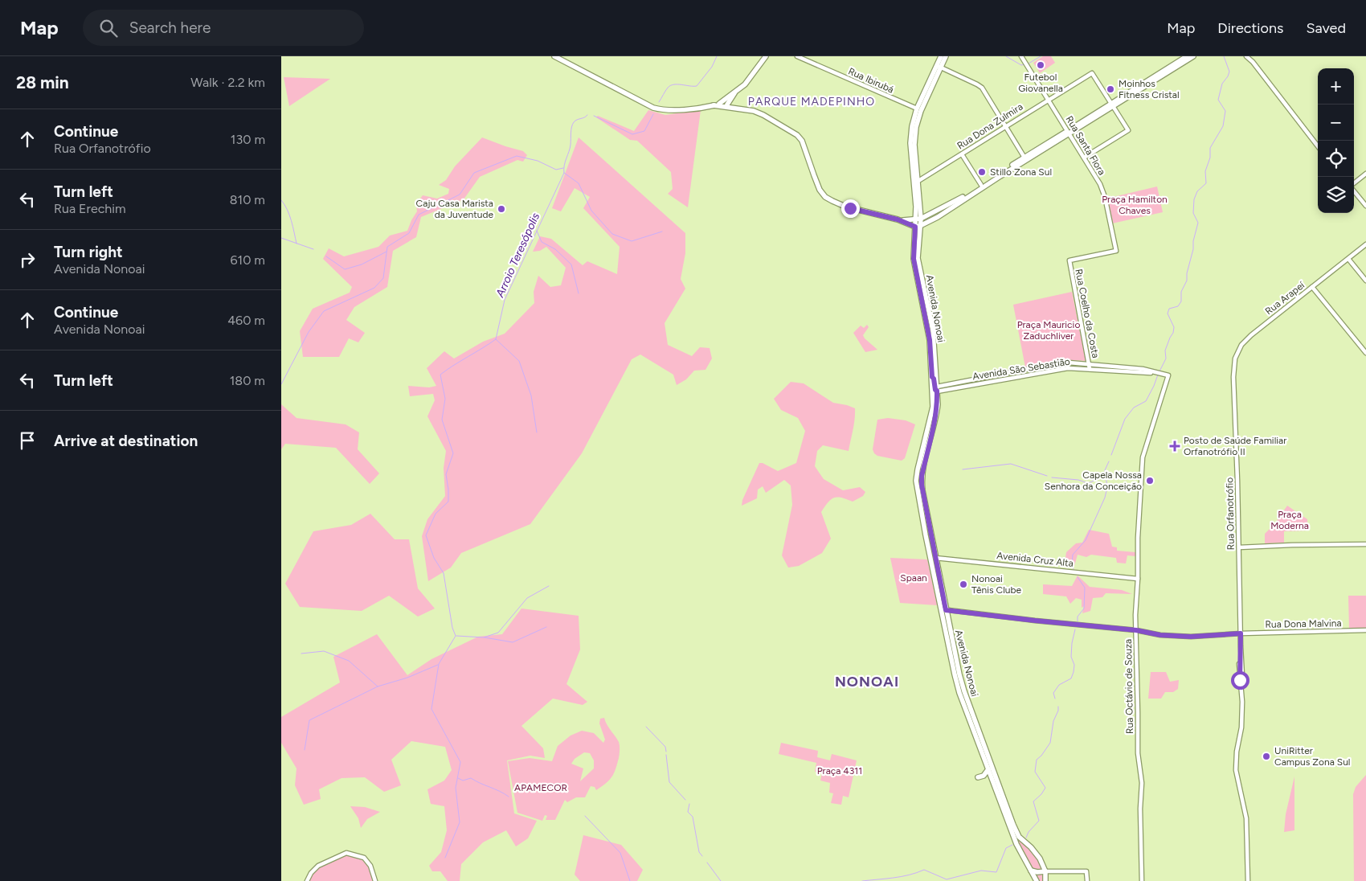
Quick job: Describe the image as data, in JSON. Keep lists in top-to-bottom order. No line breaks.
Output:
{"streets":{"main road":["Avenida Nonoai"],"street":["Rua Ibirubá","Rua Dona Zulmira","Rua Santa Flora","Rua Arapeí","Rua Coelho da Costa","Avenida São Sebastião","Rua Orfanotrófio","Avenida Cruz Alta","Rua Dona Malvina","Rua Octávio de Souza"]},"crossings":[["Rua Dona Zulmira","Rua Santa Flora"],["Rua Santa Flora","Rua Coelho da Costa"],["Rua Arapeí","Rua Orfanotrófio"],["Avenida Nonoai","Avenida São Sebastião"],["Avenida Nonoai","Avenida Cruz Alta"],["Avenida Nonoai","Rua Dona Malvina"],["Rua Coelho da Costa","Avenida São Sebastião"],["Avenida São Sebastião","Rua Octávio de Souza"],["Rua Orfanotrófio","Rua Dona Malvina"],["Avenida Cruz Alta","Rua Octávio de Souza"],["Rua Dona Malvina","Rua Octávio de Souza"]],"districts":["PARQUE MADEPINHO","NONOAI"],"water":["Arroio Teresópolis"],"parks":["Praça Hamilton Chaves","Praça Mauricio Zaduchliver","Praça Moderna","Spaan","Praça 4311","APAMECOR"],"places":{"other":["Futebol Giovanella","Moinhos Fitness Cristal","Stillo Zona Sul","Caju Casa Marista da Juventude","Capela Nossa Senhora da Conceição","Nonoai Tênis Clube","UniRitter Campus Zona Sul"],"health":["Posto de Saúde Familiar Orfanotrófio II"]},"page":{"header":"Map","search":"Search here","nav":["Map","Directions","Saved"],"heading":["28 min","Walk · 2.2 km"],"map_buttons":["+","−"],"list":[["Continue","Rua Orfanotrófio","130 m"],["Turn left","Rua Erechim","810 m"],["Turn right","Avenida Nonoai","610 m"],["Continue","Avenida Nonoai","460 m"],["Turn left","180 m"],"Arrive at destination"]}}
